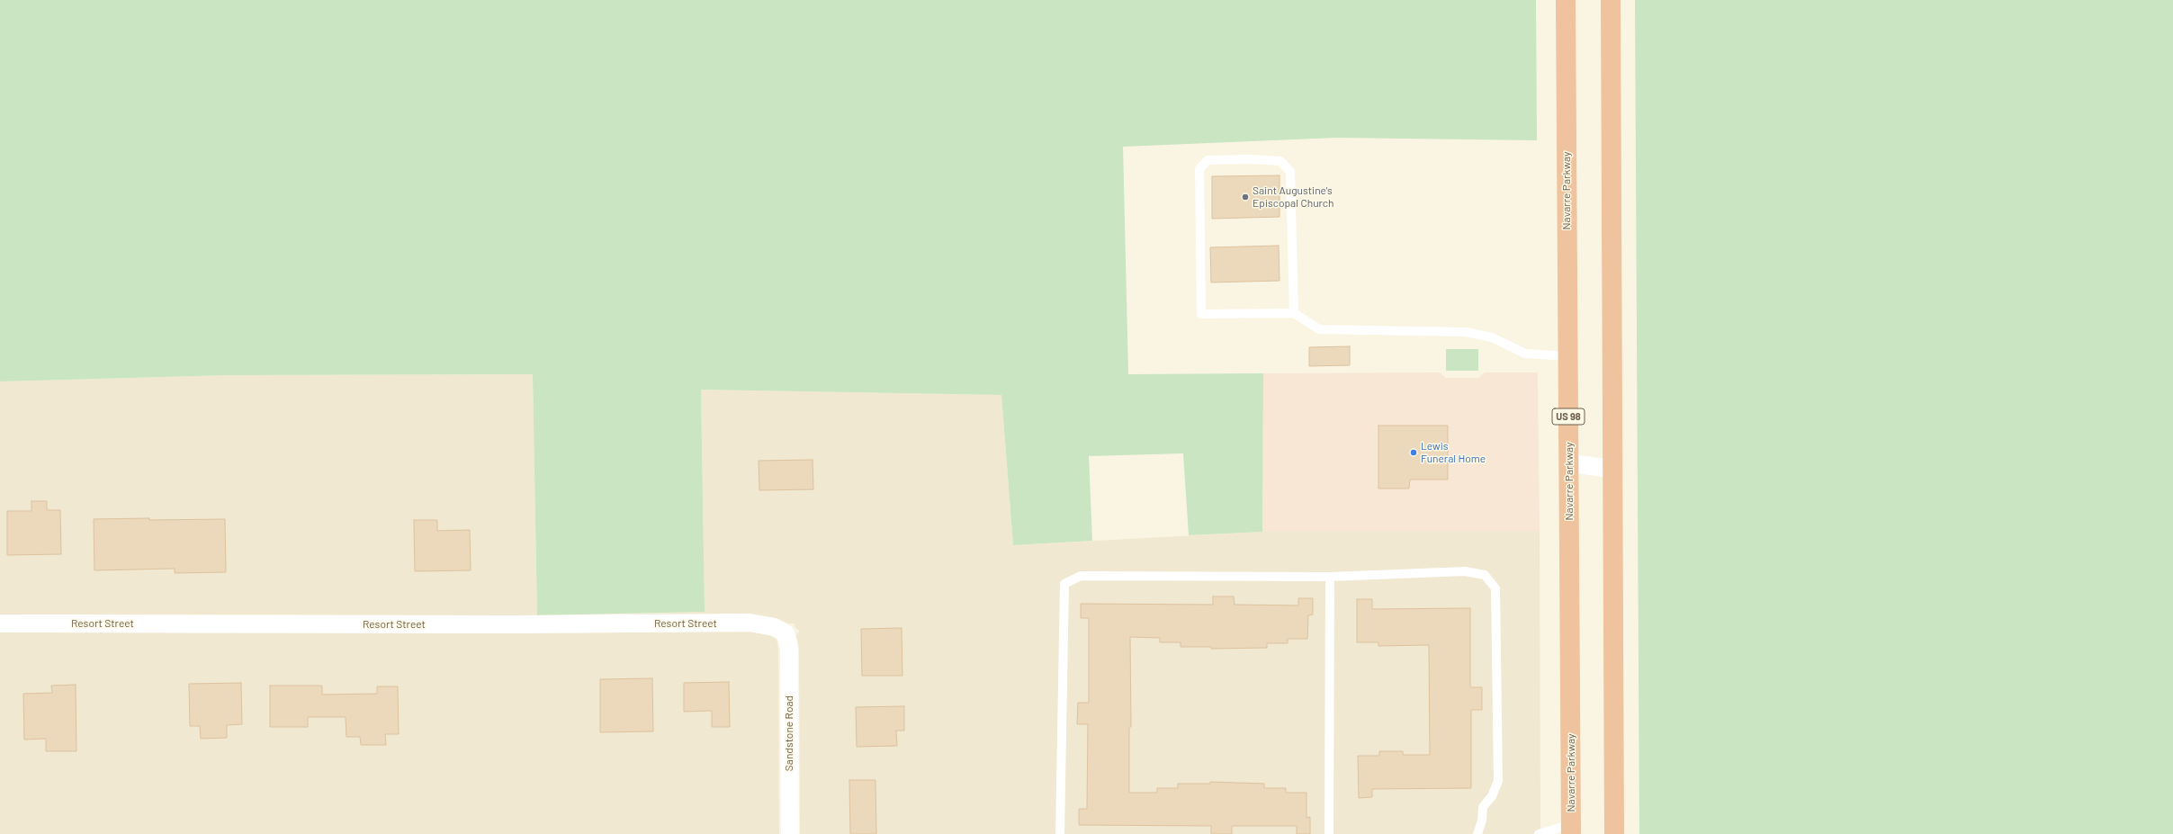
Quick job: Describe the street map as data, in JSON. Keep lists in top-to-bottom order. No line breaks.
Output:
{"streets":{"highway":["Navarre Parkway","US 98"],"street":["Resort Street","Sandstone Road"]},"crossings":[["Resort Street","Sandstone Road"]],"places":["Saint Augustine's Episcopal Church","Lewis Funeral Home"]}
